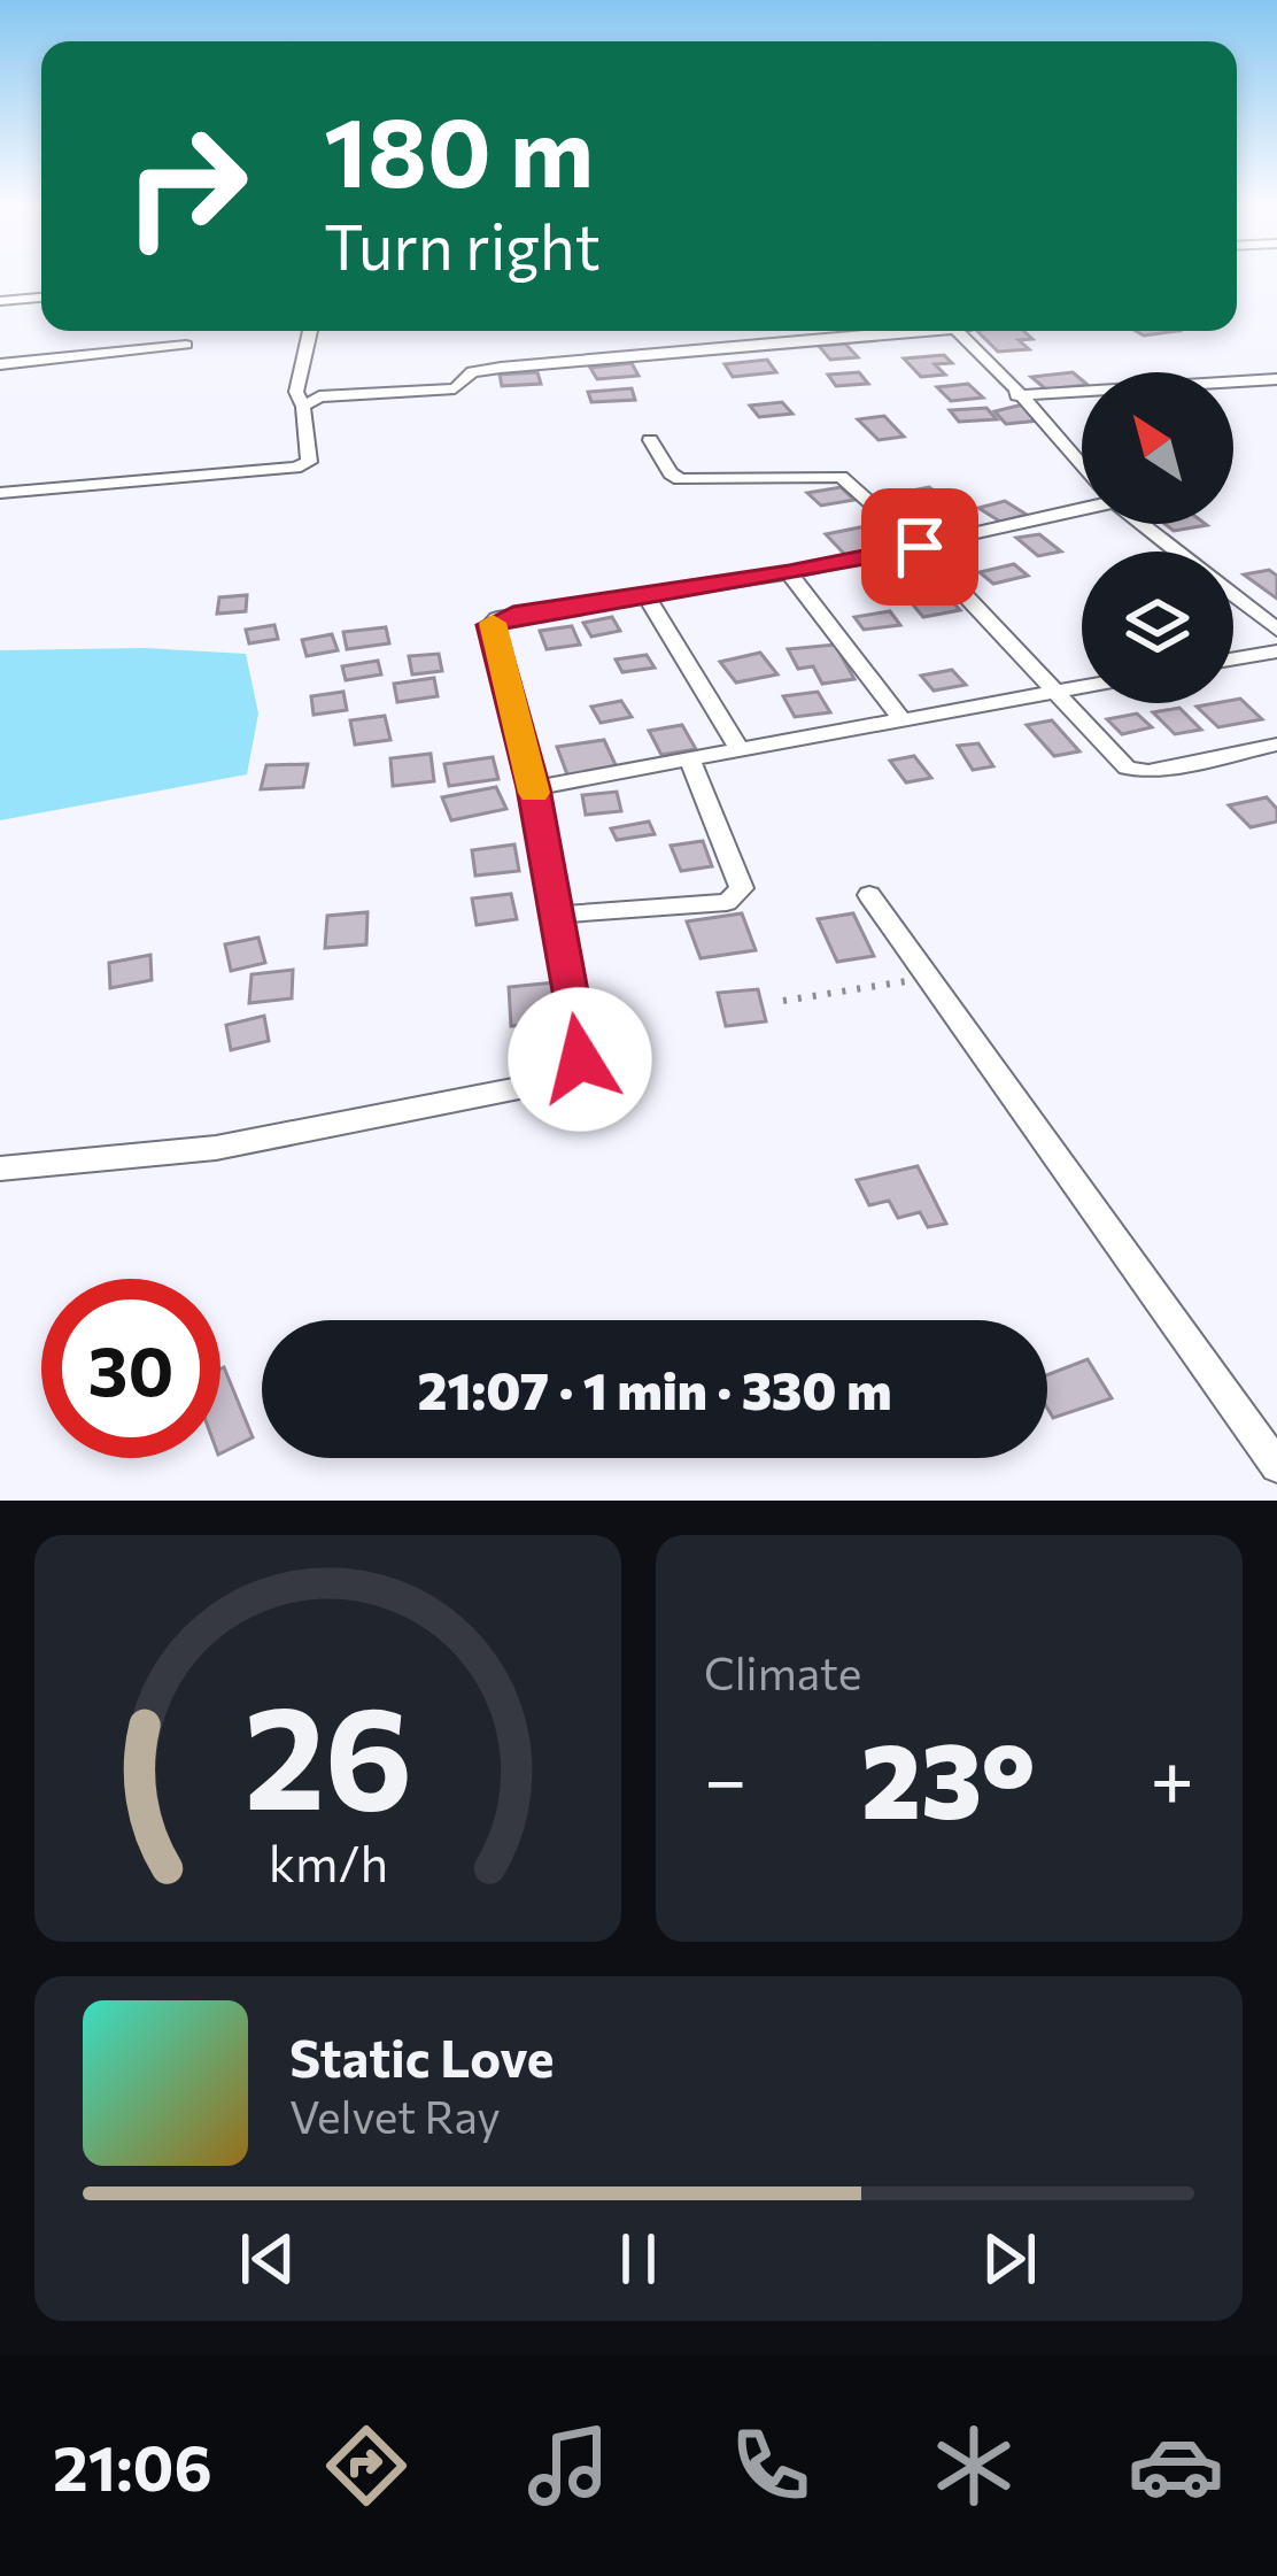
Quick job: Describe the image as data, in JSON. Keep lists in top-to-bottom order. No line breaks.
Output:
{"north":"top left","page":{"turn":["180 m","Turn right"],"limit":"30","trip":"21:07 · 1 min · 330 m","tile":"Climate","heat":["−","23°","+"],"song":["Static Love","Velvet Ray"],"tabs":"21:06","gauge":["26","km/h"]}}
